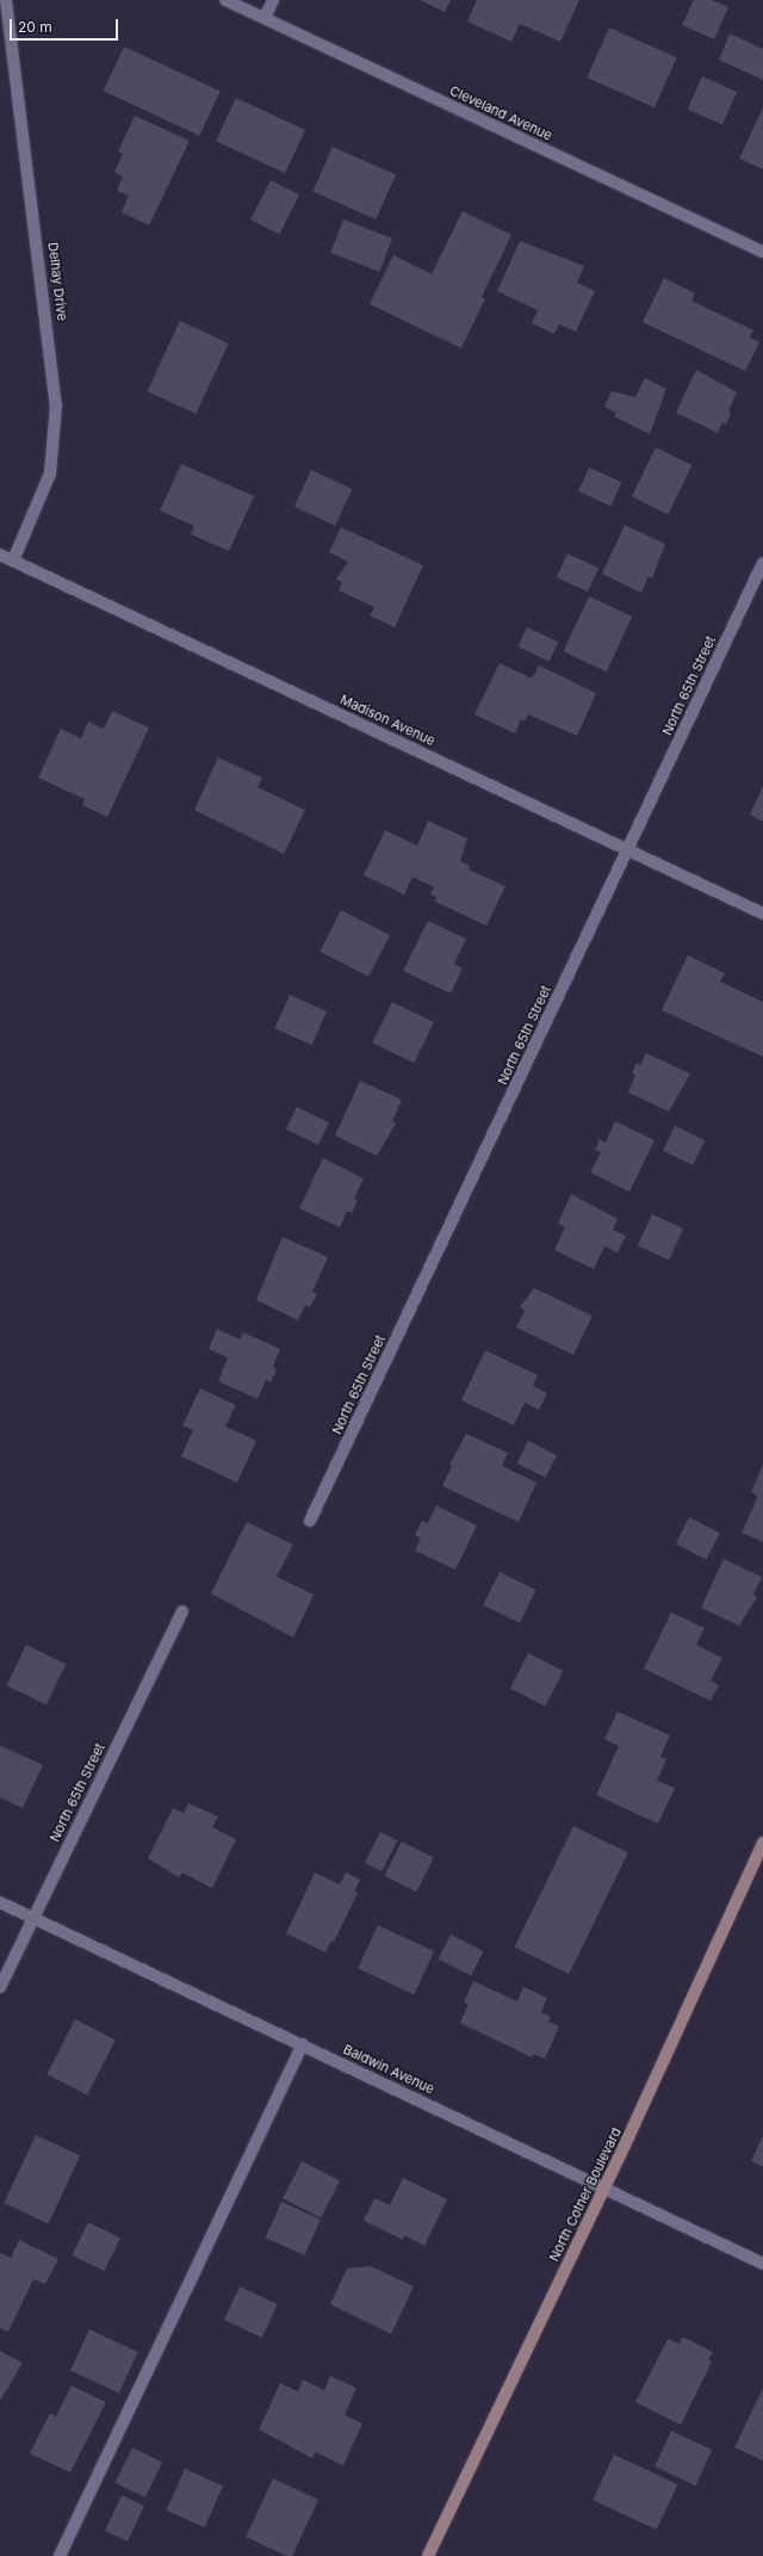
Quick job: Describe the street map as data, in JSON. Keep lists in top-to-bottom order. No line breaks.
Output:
{"streets":{"main road":["North Cotner Boulevard"],"street":["Cleveland Avenue","Delhay Drive","North 65th Street","Madison Avenue","Baldwin Avenue"]},"crossings":[["Delhay Drive","Madison Avenue"],["North 65th Street","Madison Avenue"],["North 65th Street","Baldwin Avenue"],["Baldwin Avenue","North Cotner Boulevard"]],"scale_bar":"20 m"}
